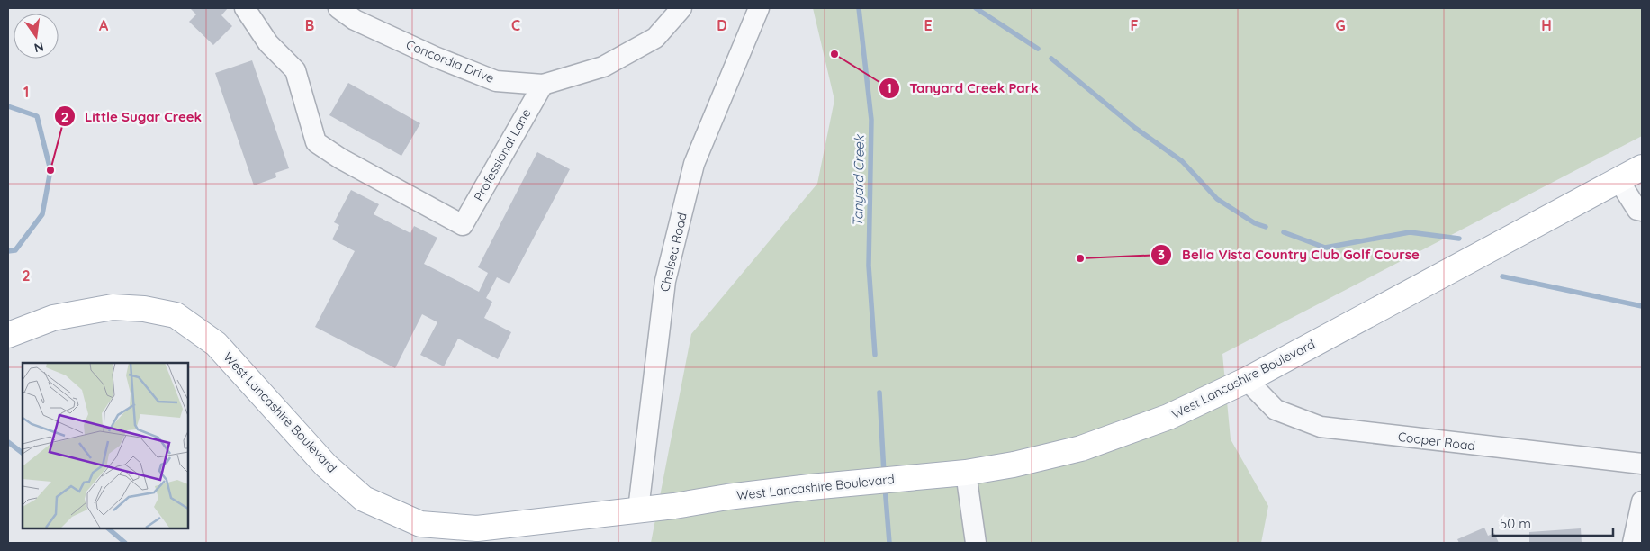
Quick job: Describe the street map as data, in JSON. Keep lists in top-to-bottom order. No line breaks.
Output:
{"streets":{"main road":["West Lancashire Boulevard"],"street":["Concordia Drive","Professional Lane","Chelsea Road","Cooper Road"]},"crossings":[["Concordia Drive","Professional Lane"],["Chelsea Road","West Lancashire Boulevard"],["West Lancashire Boulevard","Cooper Road"]],"water":["Tanyard Creek"],"places":["Tanyard Creek Park","Little Sugar Creek","Bella Vista Country Club Golf Course"],"scale_bar":"50 m","north":"bottom","grid":{"columns":["A","B","C","D","E","F","G","H"],"rows":["1","2"]}}
